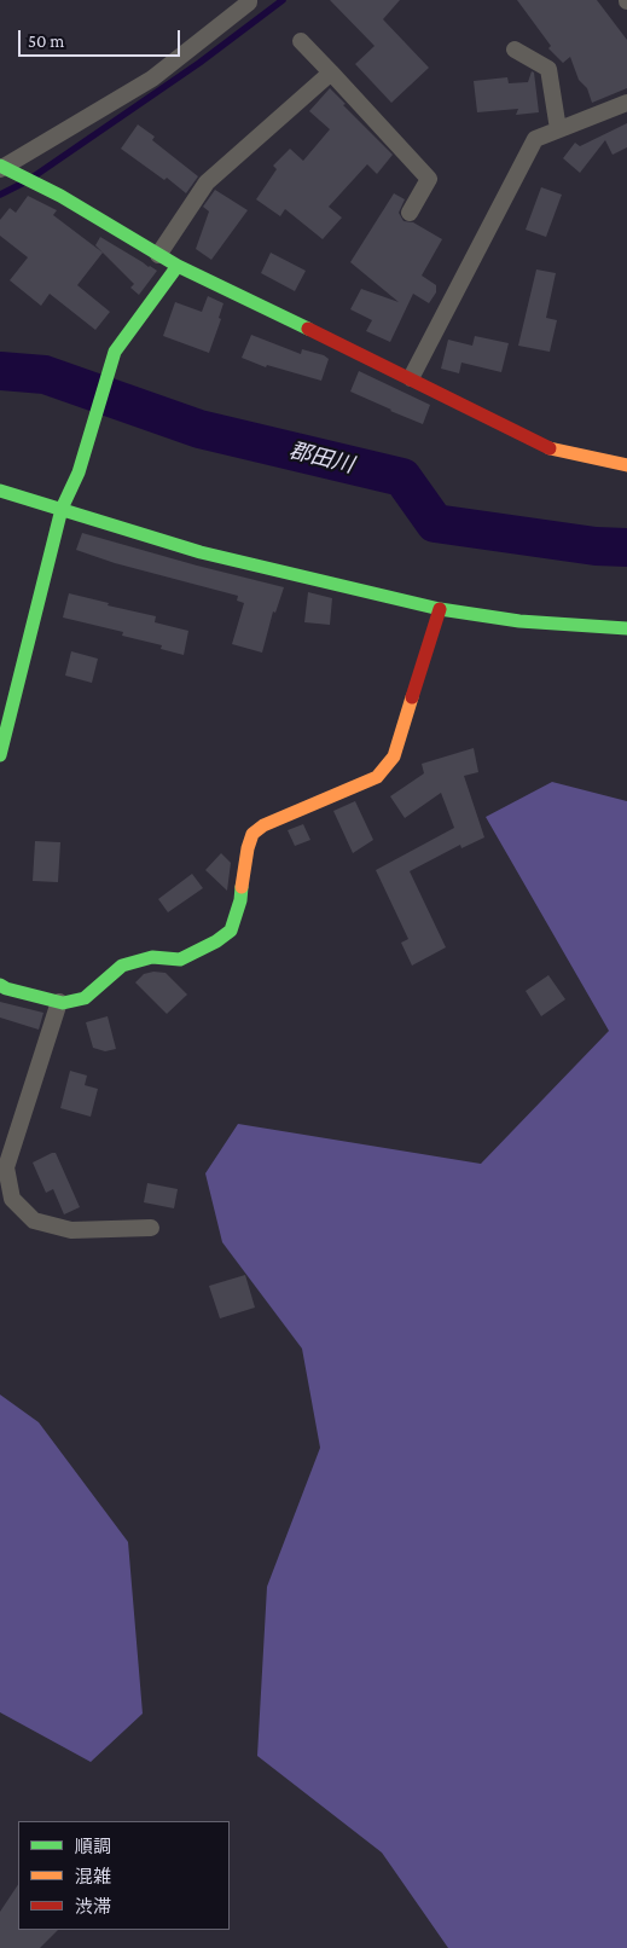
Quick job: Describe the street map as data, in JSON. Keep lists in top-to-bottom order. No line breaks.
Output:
{"water":["郡田川"],"legend":["順調","混雑","渋滞"],"scale_bar":"50 m"}
